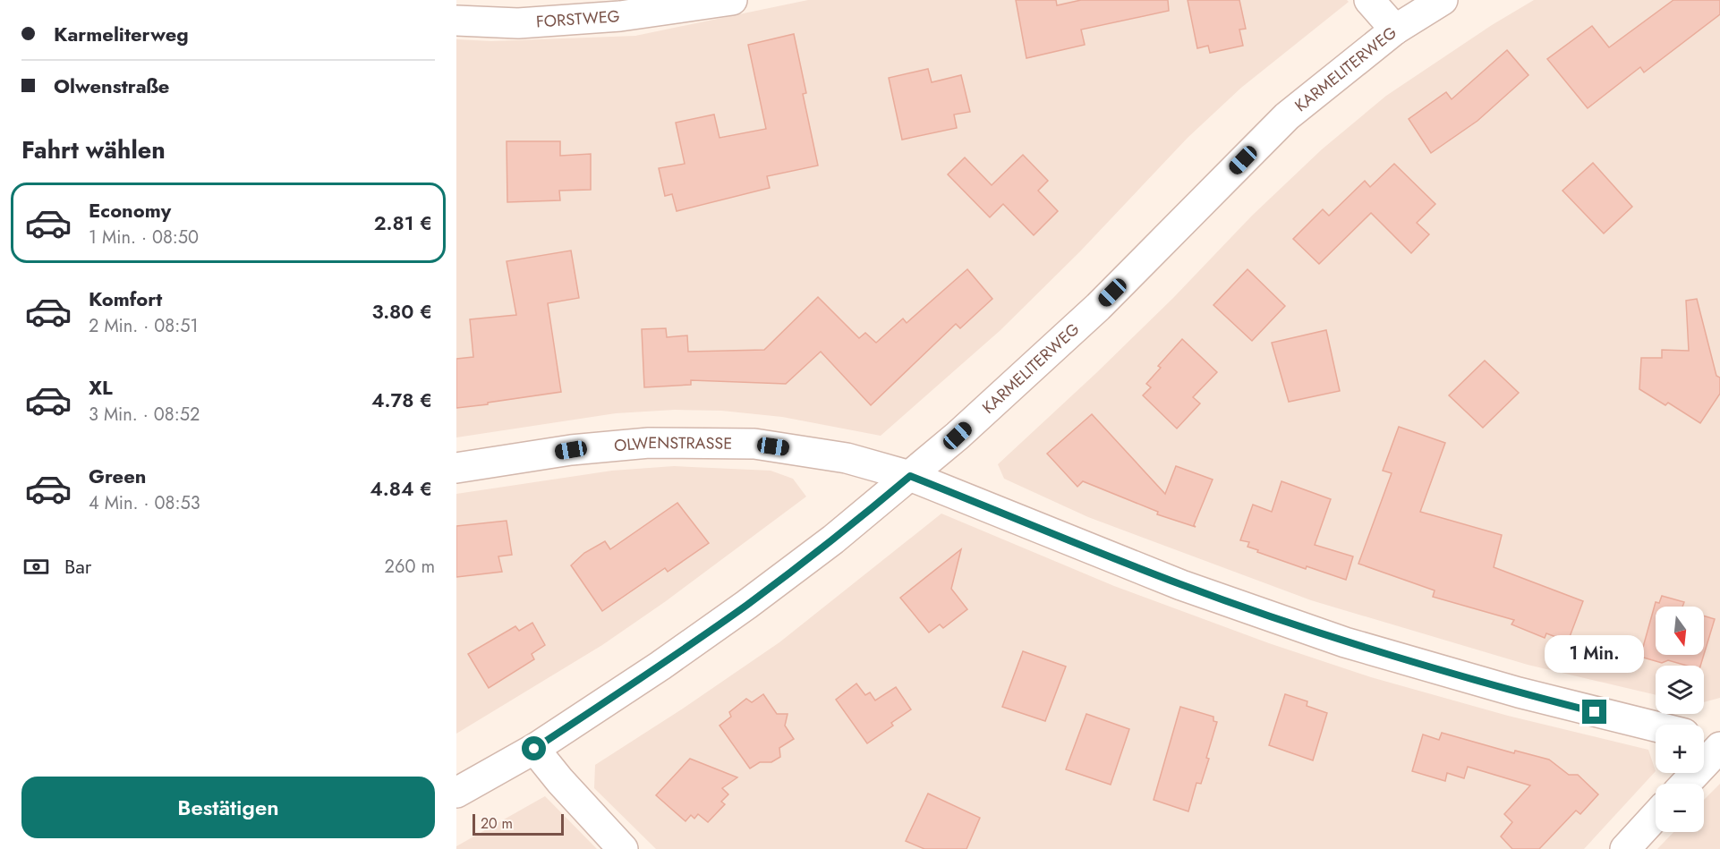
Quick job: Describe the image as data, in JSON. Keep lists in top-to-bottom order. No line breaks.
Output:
{"streets":{"street":["FORSTWEG","KARMELITERWEG","OLWENSTRASSE"]},"crossings":[["KARMELITERWEG","OLWENSTRASSE"]],"scale_bar":"20 m","north":"bottom","page":{"banner":["Karmeliterweg","Olwenstraße"],"heading":"Fahrt wählen","list":[{"name":"Economy","note":"1 Min. · 08:50","value":"2.81 €"},{"name":"Komfort","note":"2 Min. · 08:51","value":"3.80 €"},{"name":"XL","note":"3 Min. · 08:52","value":"4.78 €"},{"name":"Green","note":"4 Min. · 08:53","value":"4.84 €"}],"pay":["Bar","260 m"],"map_buttons":["+","−"],"bubble":"1 Min.","buttons":"Bestätigen","scale":"20 m"}}
